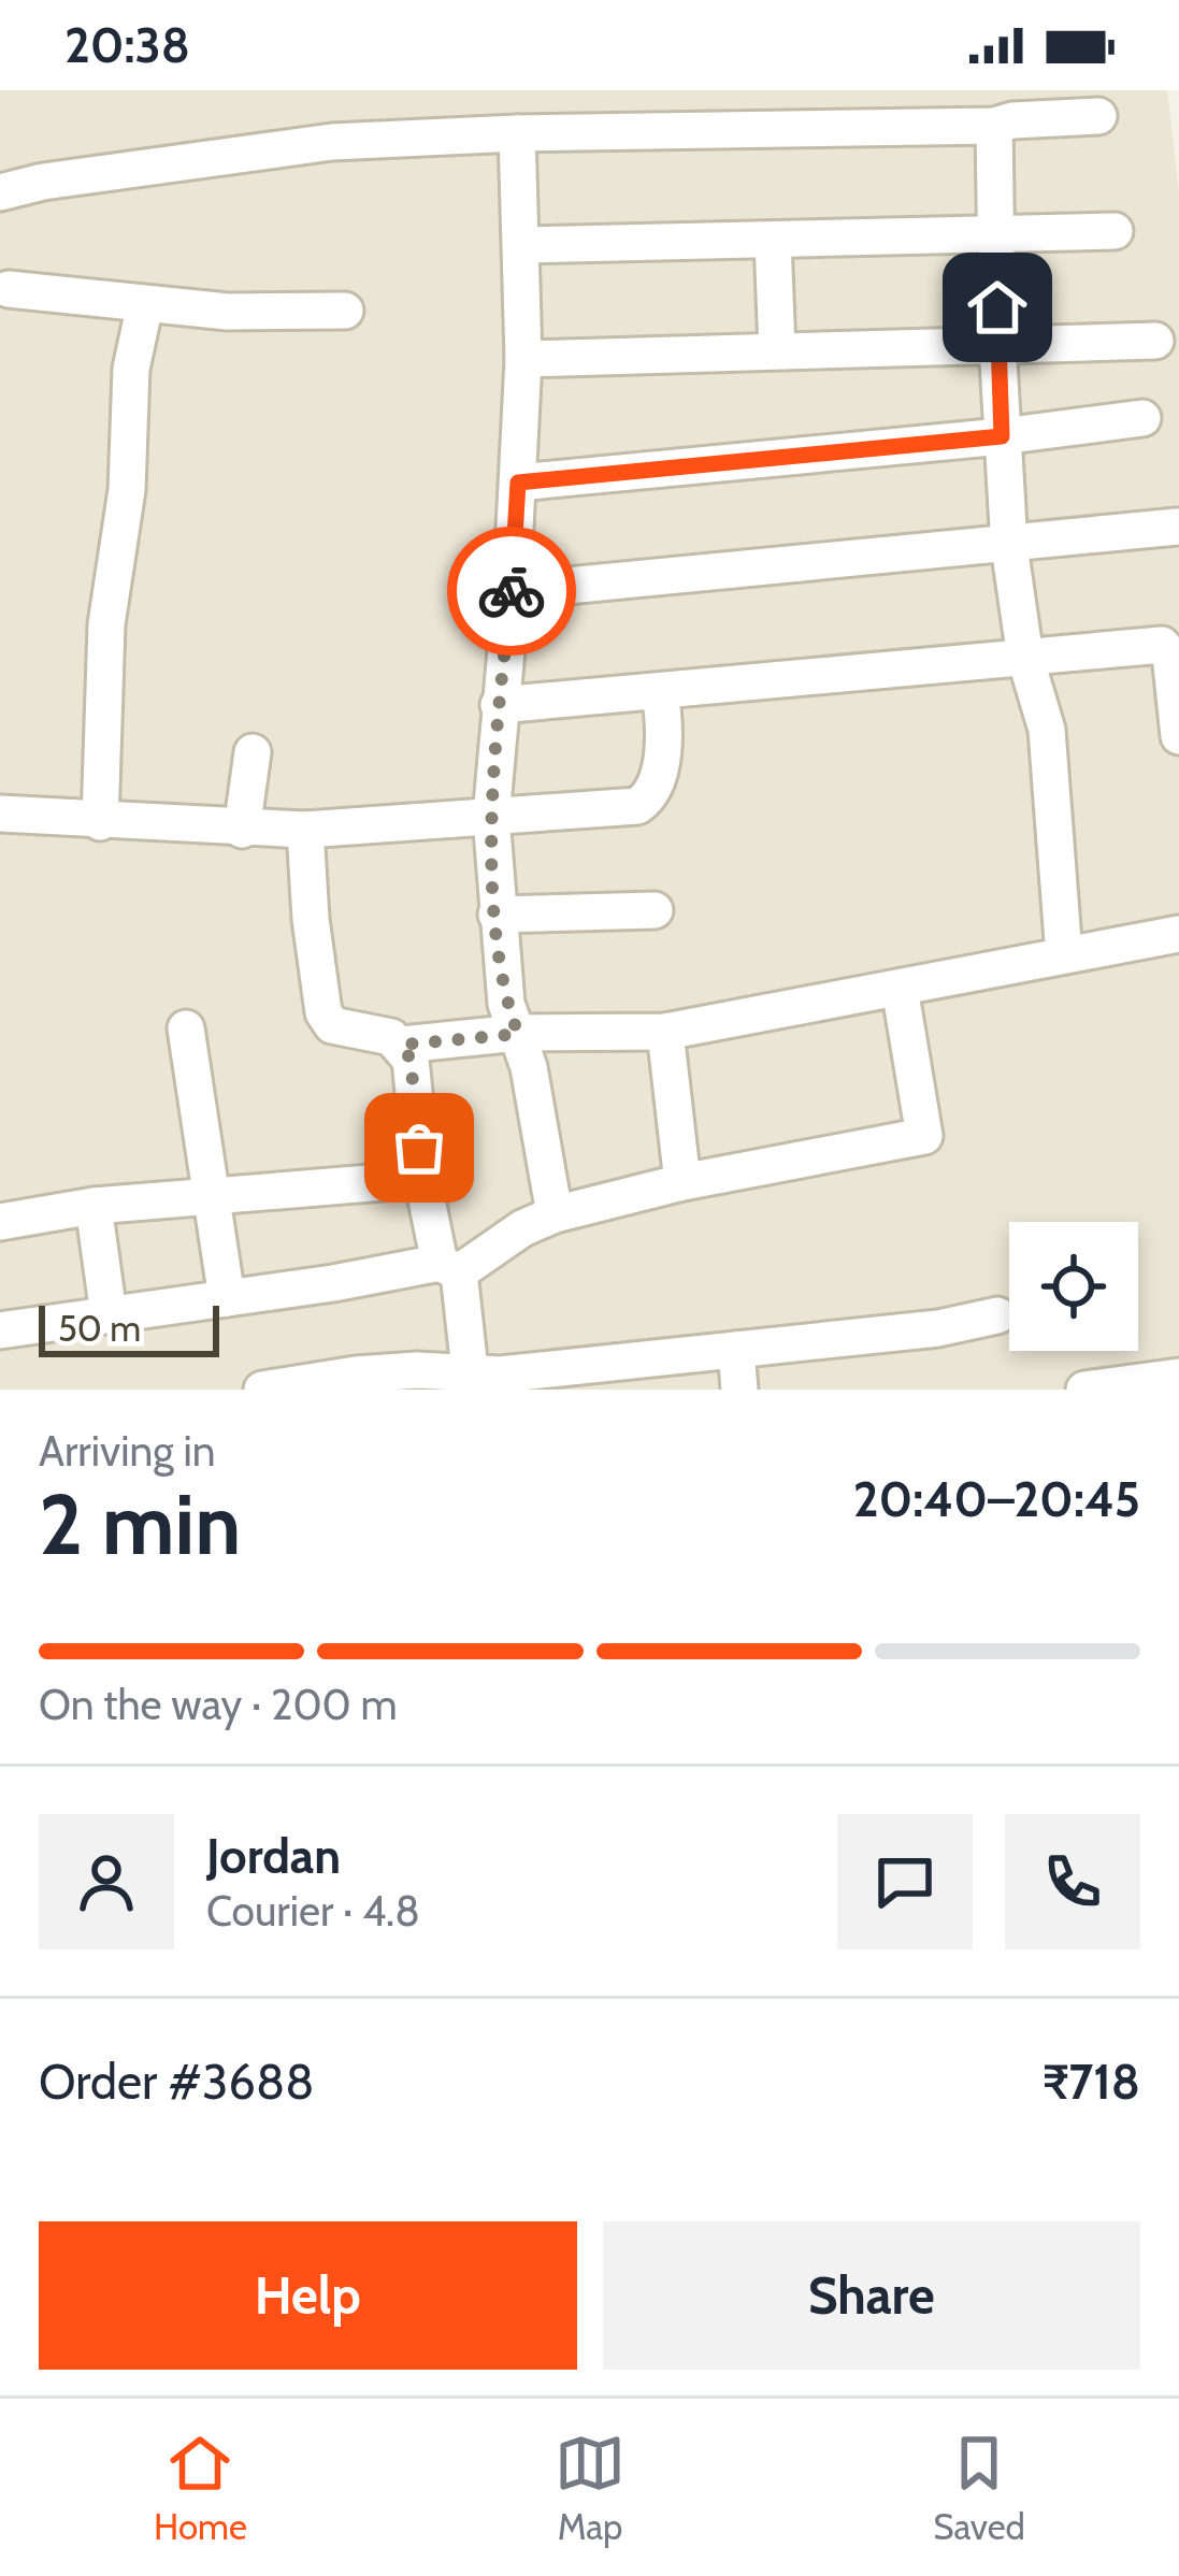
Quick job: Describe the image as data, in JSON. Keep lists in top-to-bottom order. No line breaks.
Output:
{"scale_bar":"50 m","page":{"status":"20:38","scale":"50 m","heading":["2 min","Arriving in","20:40–20:45"],"panel":["Jordan","Courier · 4.8","Order #3688","₹718"],"bar":"On the way · 200 m","buttons":["Help","Share"],"tabs":["Home","Map","Saved"]}}
